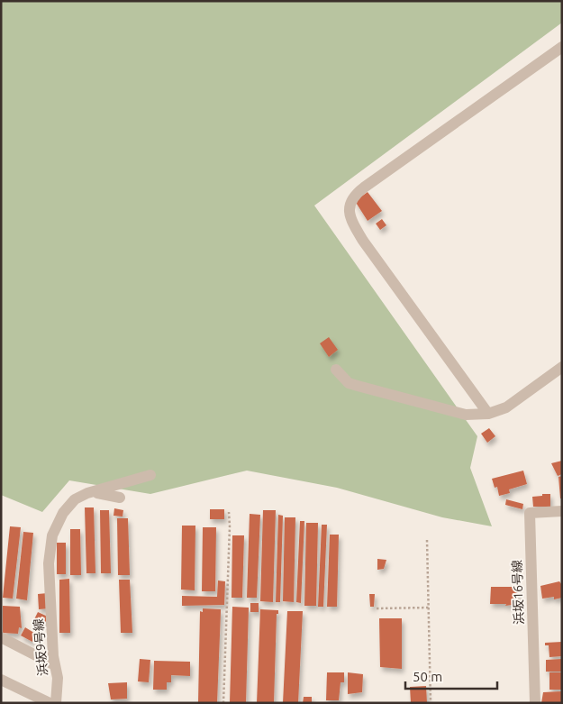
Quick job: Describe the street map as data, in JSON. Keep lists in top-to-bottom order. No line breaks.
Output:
{"streets":{"street":["浜坂16号線","浜坂9号線"]},"scale_bar":"50 m"}
